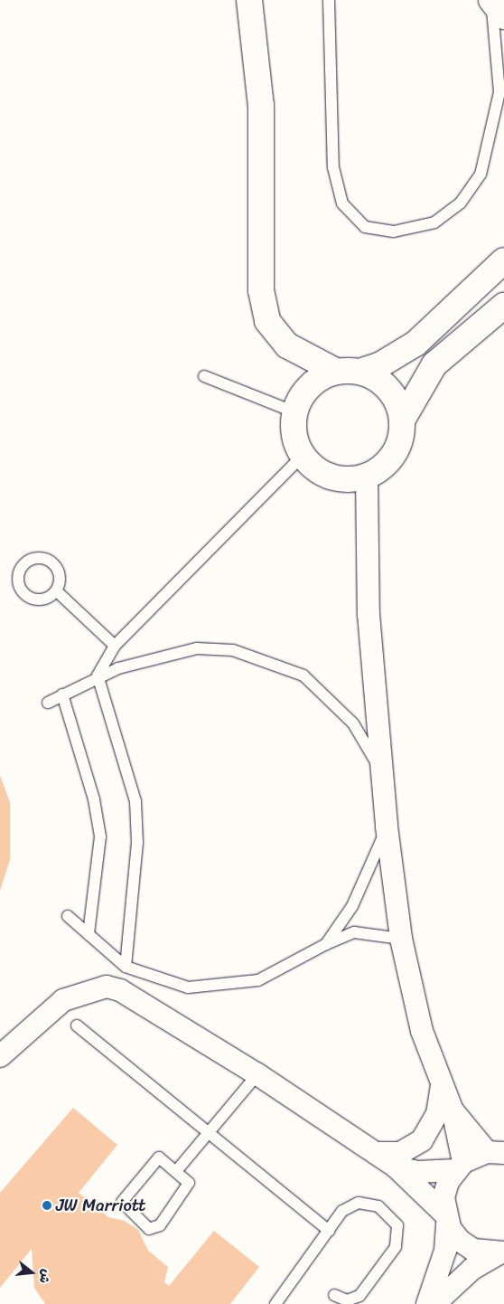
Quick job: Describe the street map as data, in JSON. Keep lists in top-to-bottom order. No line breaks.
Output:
{"places":["JW Marriott"],"north":"right"}
